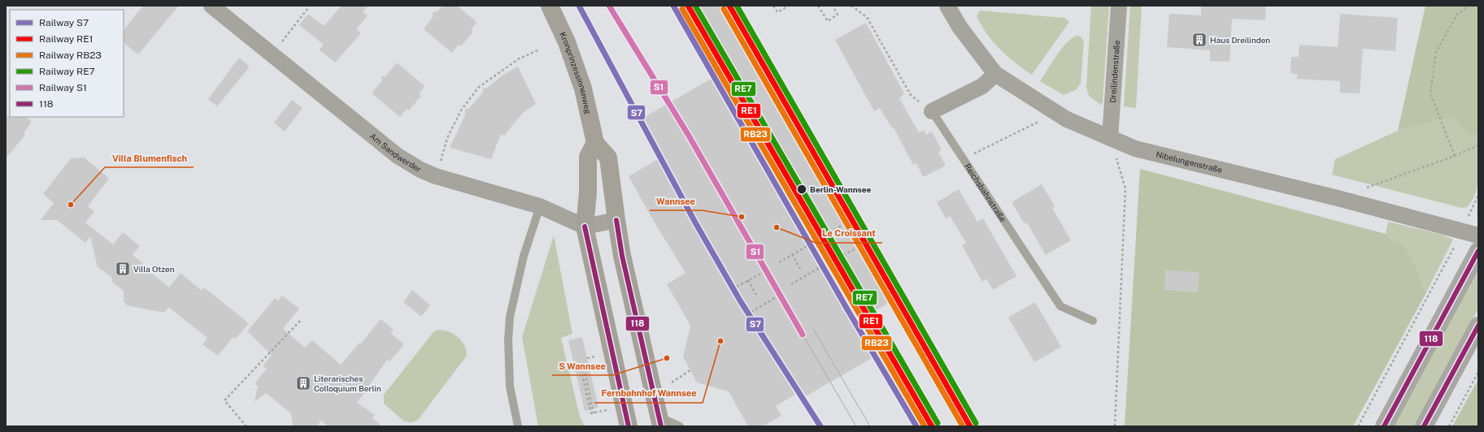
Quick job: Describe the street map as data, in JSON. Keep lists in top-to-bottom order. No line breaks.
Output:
{"streets":{"main road":["Kronprinzessinnenweg"],"street":["Dreilindenstraße","Am Sandwerder","Nibelungenstraße"],"lane":["Reichsbahnstraße"]},"crossings":[["Dreilindenstraße","Nibelungenstraße"]],"places":{"building":["Haus Dreilinden","Villa Otzen","Literarisches Colloquium Berlin"],"other":["Berlin-Wannsee","Villa Blumenfisch","Wannsee","Le Croissant","Fernbahnhof Wannsee","S Wannsee"]},"lines":["rail line S7","rail line RE1","rail line RE7","rail line S1","rail line RB23","transit line 118"],"legend":["Railway S7","Railway RE1","Railway RB23","Railway RE7","Railway S1","118"]}
